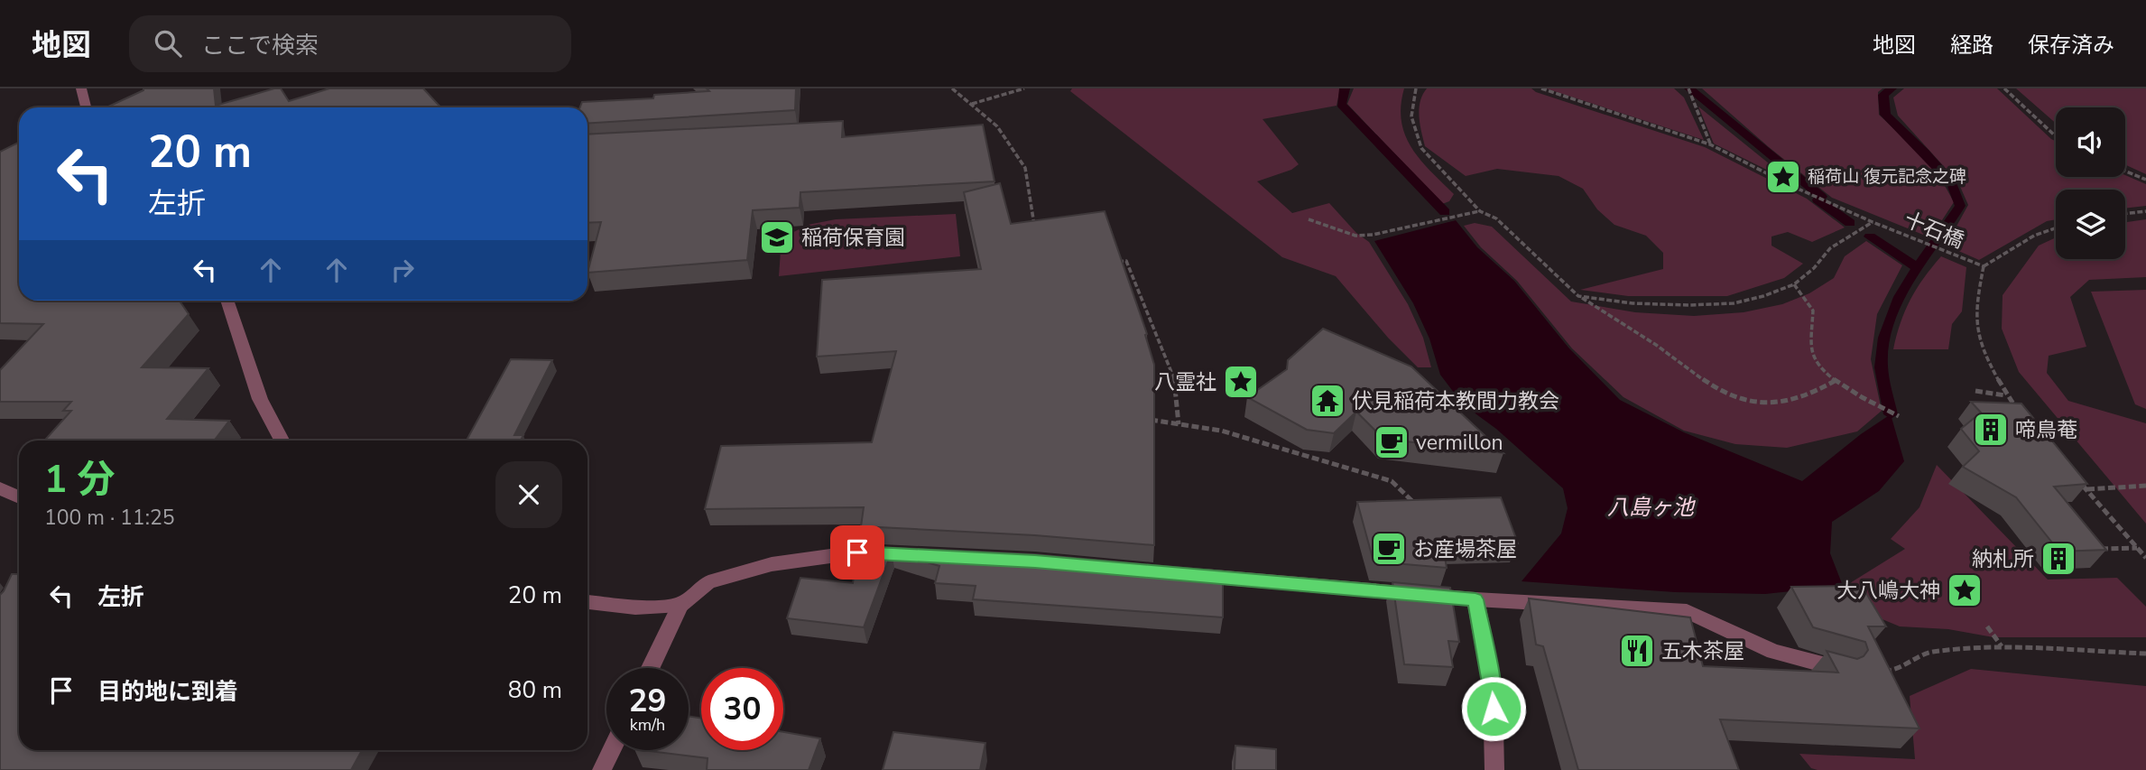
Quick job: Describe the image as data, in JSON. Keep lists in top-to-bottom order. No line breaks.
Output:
{"streets":{"path":["十石橋"]},"water":["八島ヶ池"],"places":{"place":["稲荷山 復元記念之碑","八霊社","大八嶋大神"],"school or university":["稲荷保育園"],"temple":["伏見稲荷本教間力教会"],"building":["啼鳥菴","納札所"],"cafe":["vermillon","お産場茶屋"],"restaurant":["五木茶屋"]},"page":{"header":"地図","search":"ここで検索","nav":["地図","経路","保存済み"],"turn":["20 m","左折"],"heading":["1 分","100 m · 11:25"],"list":[{"name":"左折","value":"20 m"},{"name":"目的地に到着","value":"80 m"}],"speed":"29 km/h","limit":"30"}}
